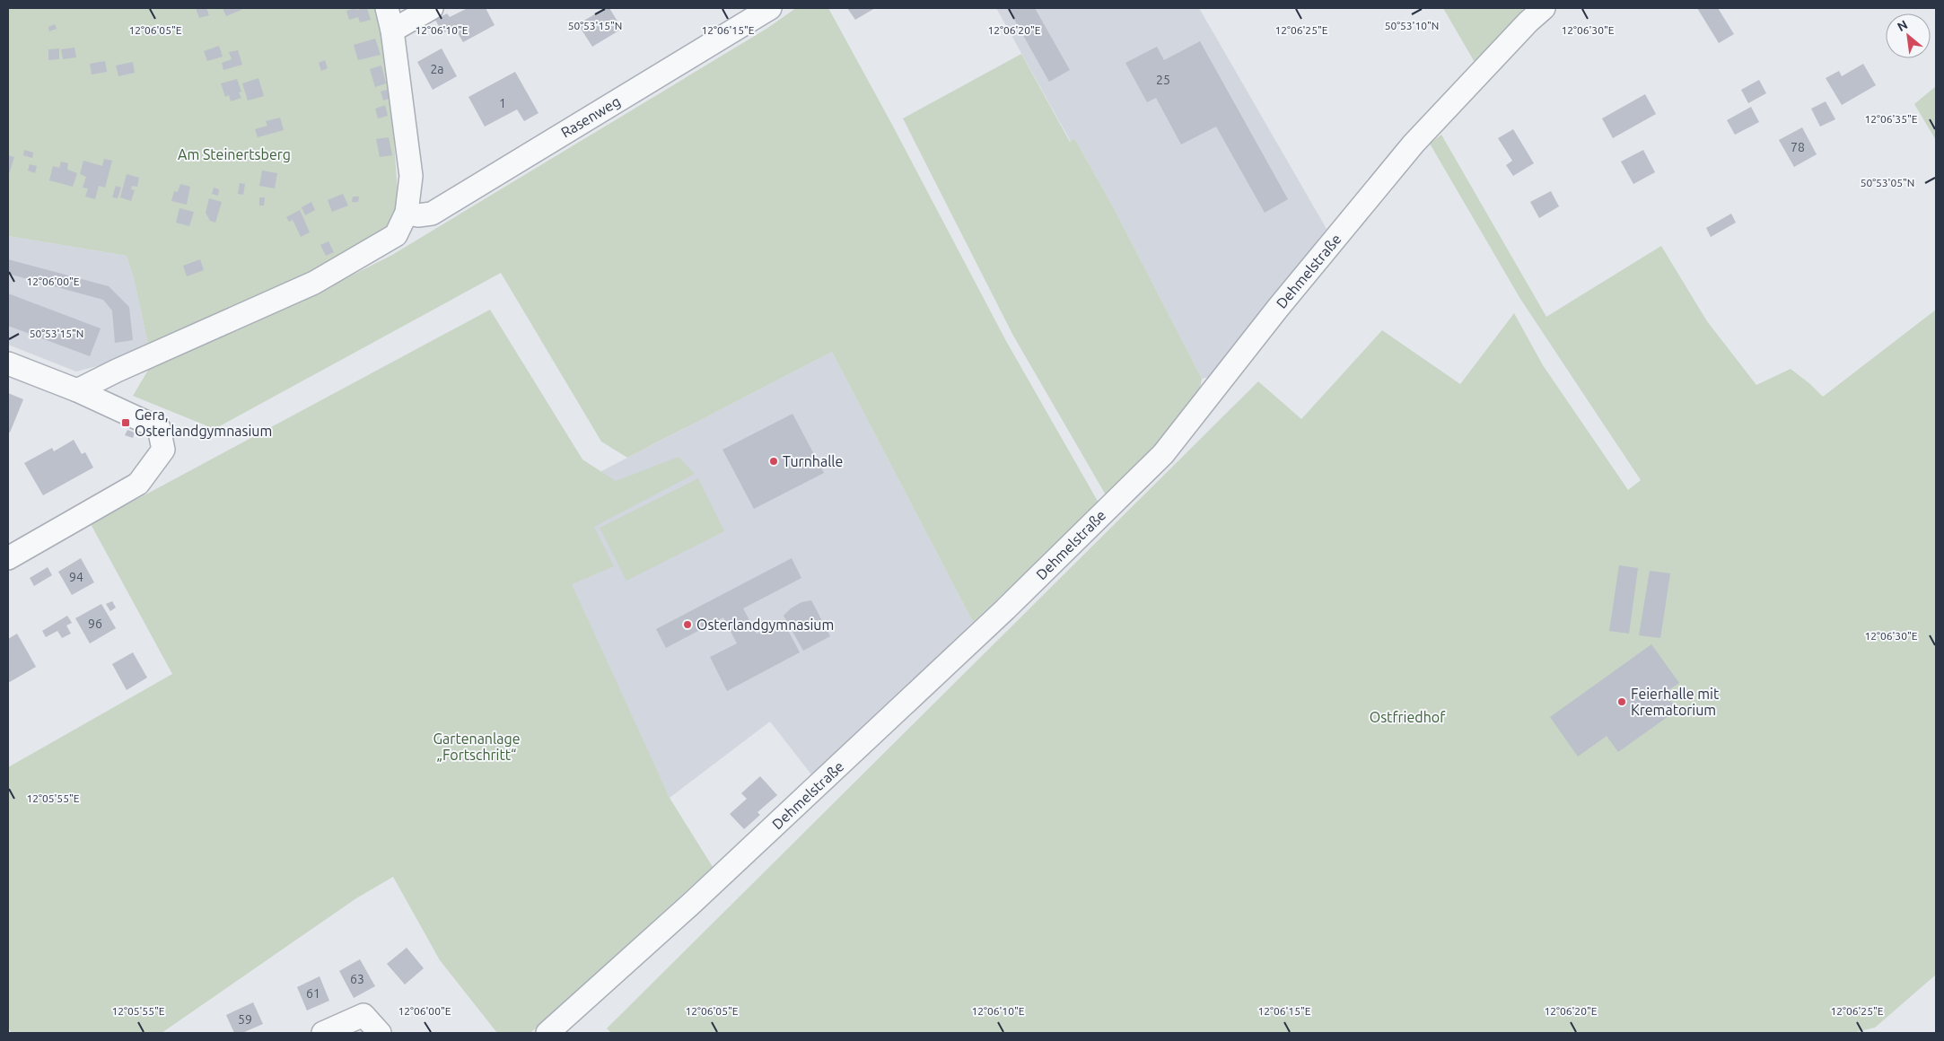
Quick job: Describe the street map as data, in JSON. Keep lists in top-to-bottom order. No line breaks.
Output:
{"streets":{"street":["Rasenweg","Dehmelstraße"]},"parks":["Am Steinertsberg","Ostfriedhof","Gartenanlage „Fortschritt“"],"places":{"transit":["Gera, Osterlandgymnasium"],"other":["Turnhalle","Osterlandgymnasium","Feierhalle mit Krematorium"]},"house_numbers":["2a","25","1","78","94","96","63","61","59"],"north":"top left","coordinates":["50°53'15\"N","50°53'10\"N","12°06'05\"E","12°06'10\"E","12°06'15\"E","12°06'20\"E","12°06'25\"E","12°06'30\"E","12°06'35\"E","50°53'05\"N","12°06'00\"E","12°05'55\"E"]}
